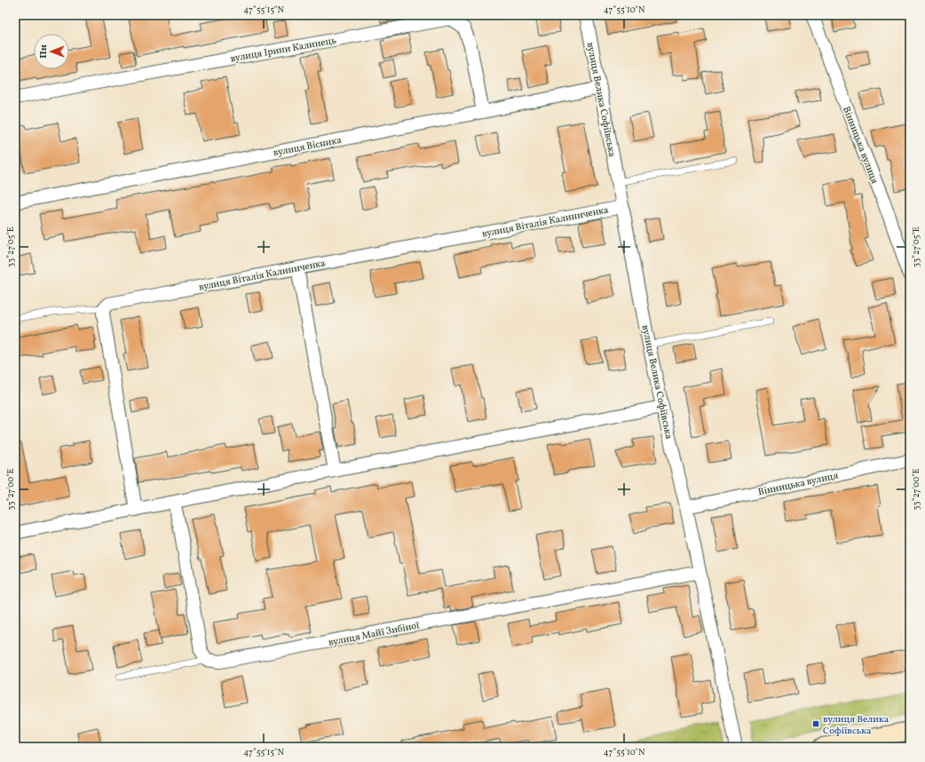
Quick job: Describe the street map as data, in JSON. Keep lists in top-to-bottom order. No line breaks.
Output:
{"streets":{"street":["вулиця Ірини Калинець","вулиця Велика Софіївська","Вінницька вулиця","вулиця Вісника","вулиця Віталія Калиниченка","вулиця Майї Зибіної"]},"crossings":[["вулиця Ірини Калинець","вулиця Вісника"],["вулиця Велика Софіївська","Вінницька вулиця"],["вулиця Велика Софіївська","вулиця Вісника"],["вулиця Велика Софіївська","вулиця Віталія Калиниченка"],["вулиця Велика Софіївська","вулиця Майї Зибіної"]],"places":{"transit":["вулиця Велика Софіївська"]},"north":"left","coordinates":["47°55'15\"N","47°55'10\"N","33°27'05\"E","33°27'00\"E"]}
